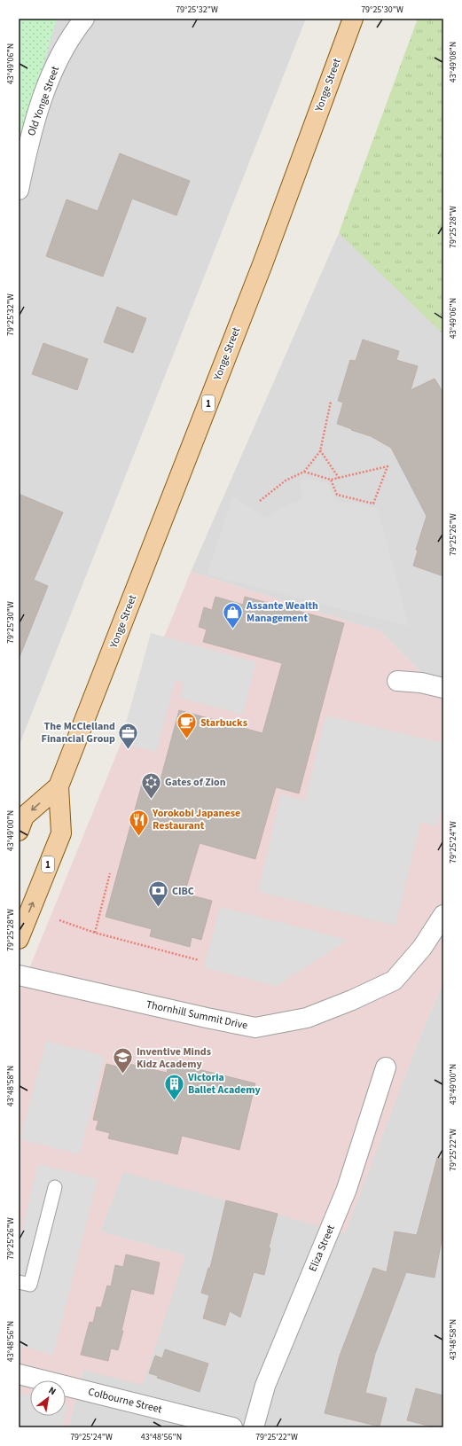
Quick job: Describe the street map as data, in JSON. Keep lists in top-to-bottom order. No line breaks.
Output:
{"streets":{"main road":["Yonge Street","1"],"street":["Old Yonge Street","Thornhill Summit Drive","Eliza Street","Colbourne Street"]},"places":{"shop":["Assante Wealth Management"],"cafe":["Starbucks"],"office":["The McClelland Financial Group"],"synagogue":["Gates of Zion"],"restaurant":["Yorokobi Japanese Restaurant"],"bank":["CIBC"],"school or university":["Inventive Minds Kidz Academy"],"building":["Victoria Ballet Academy"]},"north":"top right","coordinates":["79°25'32\"W","79°25'30\"W","43°49'08\"N","43°49'06\"N","79°25'28\"W","79°25'26\"W","43°49'00\"N","79°25'24\"W","43°48'58\"N","79°25'22\"W","43°48'56\"N"]}
